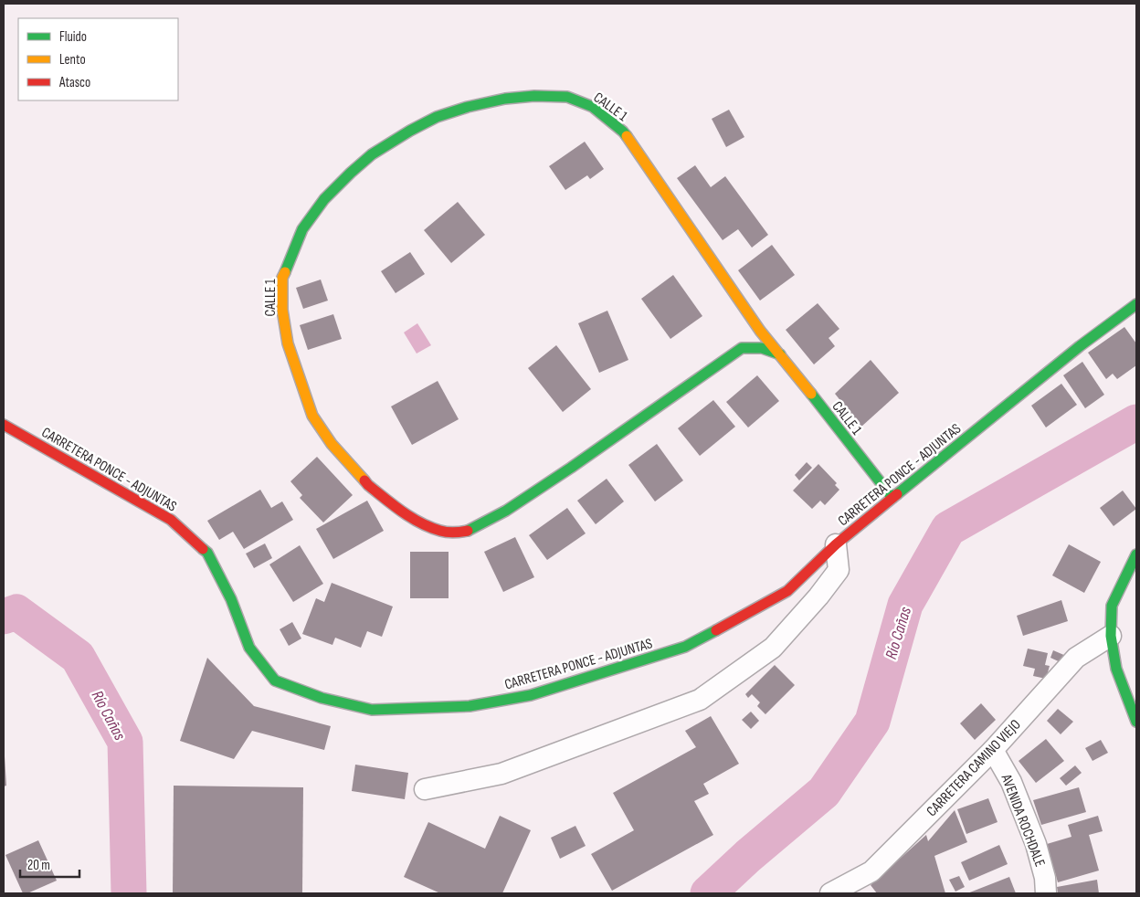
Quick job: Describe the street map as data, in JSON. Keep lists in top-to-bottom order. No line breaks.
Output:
{"streets":{"street":["CALLE 1","CARRETERA PONCE - ADJUNTAS","CARRETERA CAMINO VIEJO","AVENIDA ROCHDALE"]},"crossings":[["CALLE 1","CARRETERA PONCE - ADJUNTAS"],["CARRETERA CAMINO VIEJO","AVENIDA ROCHDALE"]],"water":["Río Cañas"],"legend":["Fluido","Lento","Atasco"],"scale_bar":"20 m"}
